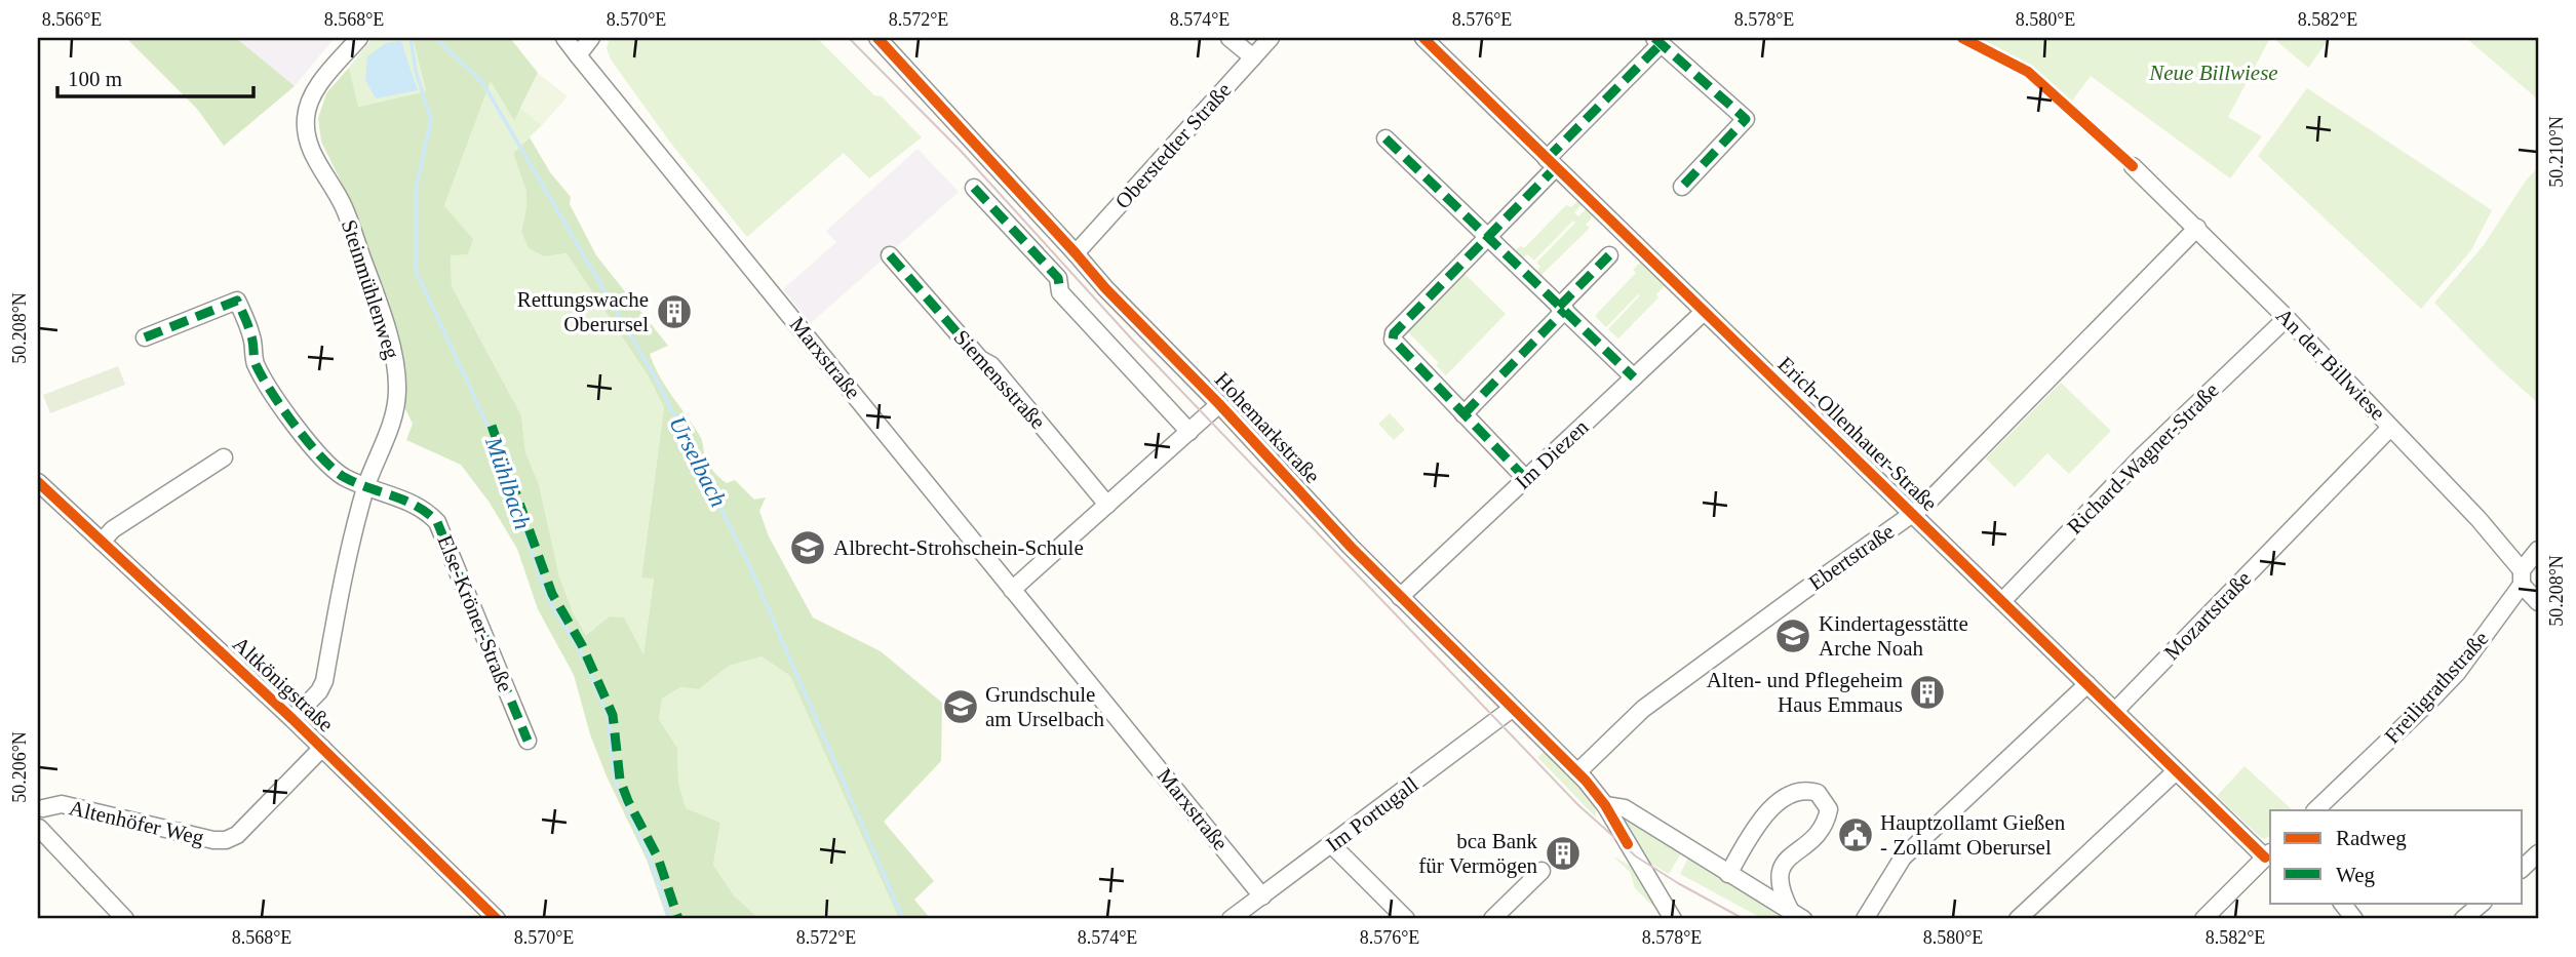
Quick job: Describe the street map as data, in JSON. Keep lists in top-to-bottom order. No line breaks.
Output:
{"streets":{"street":["Oberstedter Straße","Steinmühlenweg","Marxstraße","An der Billwiese","Siemensstraße","Hohemarkstraße","Erich-Ollenhauer-Straße","Im Diezen","Richard-Wagner-Straße","Ebertstraße","Else-Kröner-Straße","Mozartstraße","Altkönigstraße","Freiligrathstraße","Im Portugall","Altenhöfer Weg"]},"crossings":[["Oberstedter Straße","Hohemarkstraße"],["Steinmühlenweg","Else-Kröner-Straße"],["Steinmühlenweg","Altkönigstraße"],["Marxstraße","Im Portugall"],["An der Billwiese","Richard-Wagner-Straße"],["An der Billwiese","Ebertstraße"],["An der Billwiese","Mozartstraße"],["An der Billwiese","Freiligrathstraße"],["Hohemarkstraße","Im Diezen"],["Hohemarkstraße","Ebertstraße"],["Hohemarkstraße","Im Portugall"],["Erich-Ollenhauer-Straße","Im Diezen"],["Erich-Ollenhauer-Straße","Richard-Wagner-Straße"],["Erich-Ollenhauer-Straße","Ebertstraße"],["Erich-Ollenhauer-Straße","Mozartstraße"],["Altkönigstraße","Altenhöfer Weg"]],"water":["Urselbach","Mühlbach"],"parks":["Neue Billwiese"],"places":{"building":["Rettungswache Oberursel","Alten- und Pflegeheim Haus Emmaus","bca Bank für Vermögen"],"school or university":["Albrecht-Strohschein-Schule","Kindertagesstätte Arche Noah","Grundschule am Urselbach"],"public building":["Hauptzollamt Gießen - Zollamt Oberursel"]},"legend":["Radweg","Weg"],"scale_bar":"100 m","coordinates":["8.566°E","8.568°E","8.570°E","8.572°E","8.574°E","8.576°E","8.578°E","8.580°E","8.582°E","50.210°N","50.208°N","50.206°N"]}
